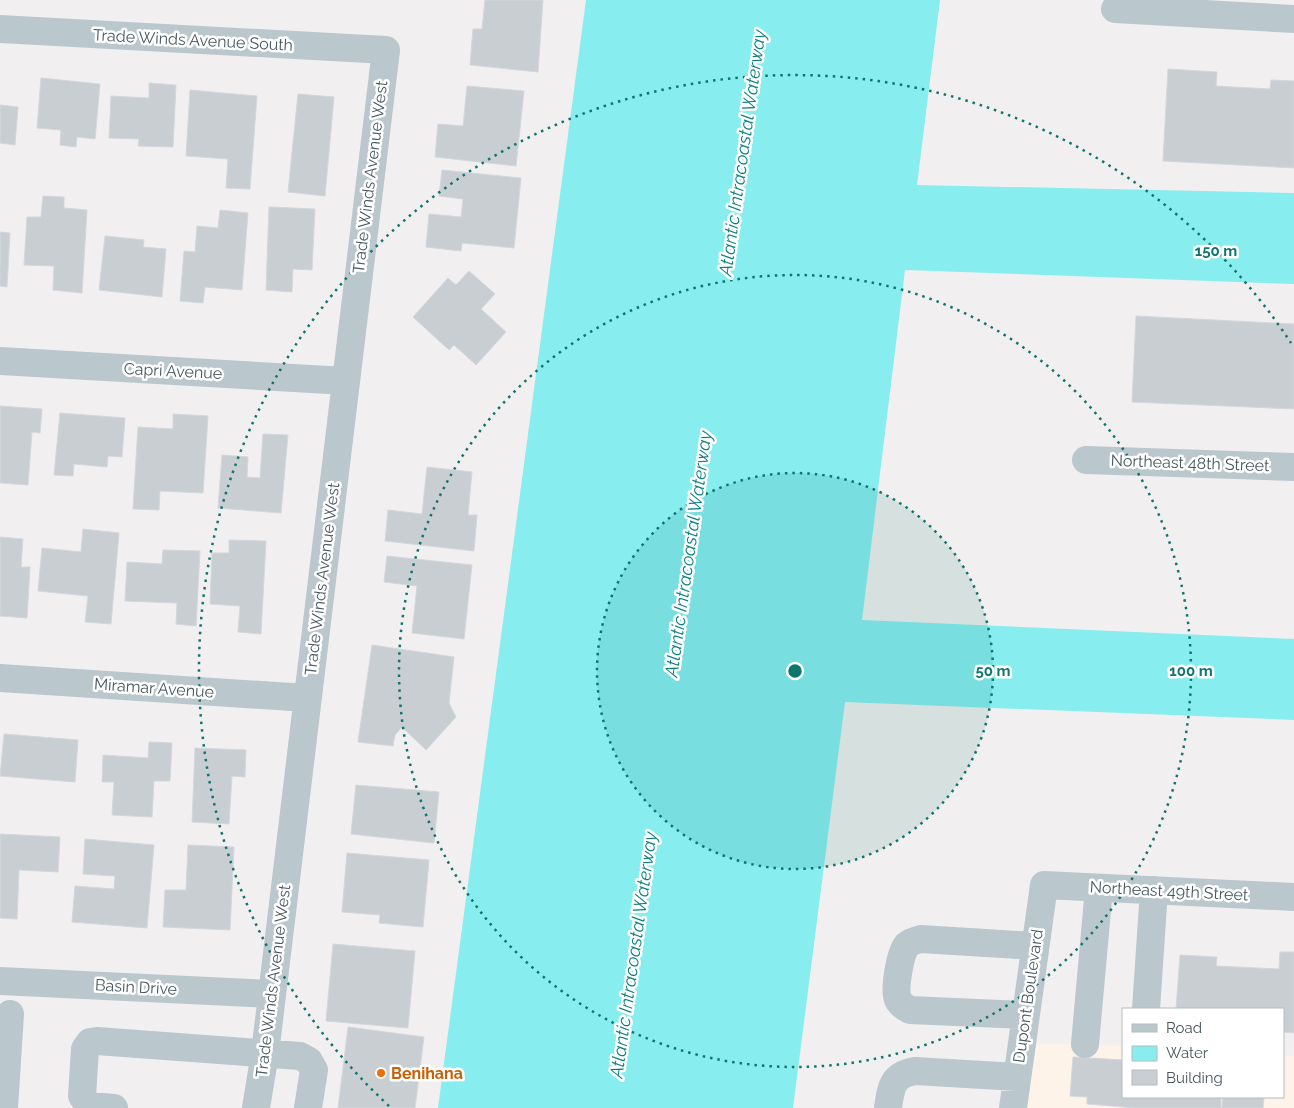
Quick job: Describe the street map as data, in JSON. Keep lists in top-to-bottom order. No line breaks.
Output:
{"streets":{"street":["Trade Winds Avenue South","Trade Winds Avenue West","Capri Avenue","Northeast 48th Street","Miramar Avenue","Northeast 49th Street","Basin Drive","Dupont Boulevard"]},"crossings":[["Trade Winds Avenue South","Trade Winds Avenue West"],["Trade Winds Avenue West","Capri Avenue"],["Trade Winds Avenue West","Miramar Avenue"],["Trade Winds Avenue West","Basin Drive"],["Northeast 49th Street","Dupont Boulevard"]],"water":["Atlantic Intracoastal Waterway"],"places":["Benihana"],"legend":["Road","Water","Building"],"rings":["150 m","50 m","100 m"]}
